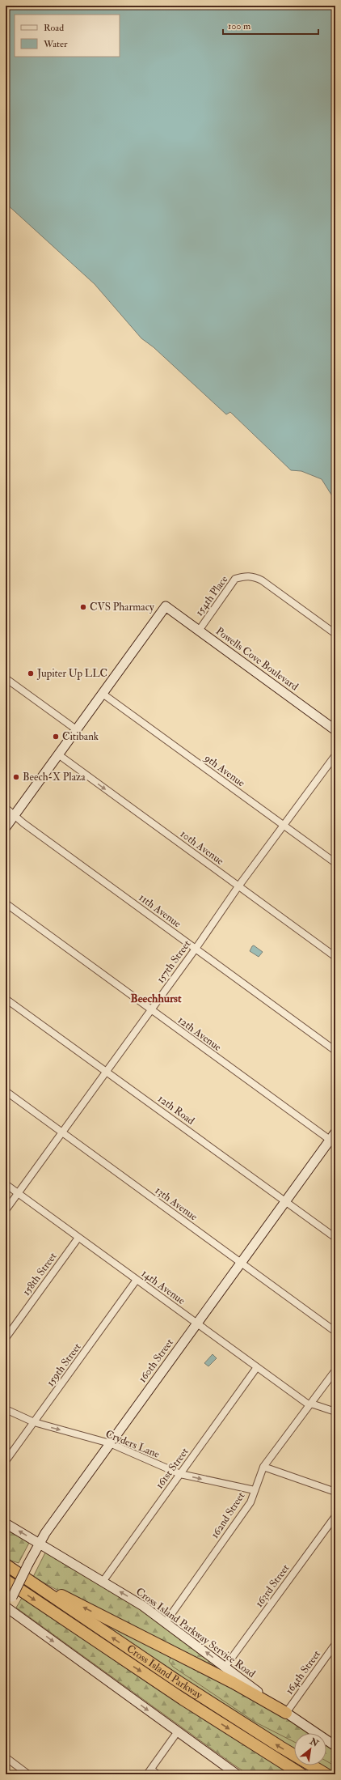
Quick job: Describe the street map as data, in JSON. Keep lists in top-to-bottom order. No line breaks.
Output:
{"streets":{"highway":["Cross Island Parkway"],"street":["154th Place","Powells Cove Boulevard","9th Avenue","10th Avenue","11th Avenue","157th Street","12th Avenue","12th Road","13th Avenue","158th Street","14th Avenue","160th Street","159th Street","Cryders Lane","161st Street","162nd Street","163rd Street","Cross Island Parkway Service Road","164th Street"]},"crossings":[["154th Place","Powells Cove Boulevard"],["Powells Cove Boulevard","9th Avenue"],["9th Avenue","157th Street"],["10th Avenue","157th Street"],["11th Avenue","157th Street"],["157th Street","12th Avenue"],["157th Street","12th Road"],["157th Street","13th Avenue"],["157th Street","14th Avenue"],["12th Avenue","160th Street"],["12th Road","160th Street"],["13th Avenue","160th Street"],["158th Street","14th Avenue"],["14th Avenue","160th Street"],["14th Avenue","159th Street"],["14th Avenue","161st Street"],["14th Avenue","162nd Street"],["160th Street","Cryders Lane"],["160th Street","Cross Island Parkway Service Road"],["159th Street","Cryders Lane"],["Cryders Lane","161st Street"],["Cryders Lane","162nd Street"],["161st Street","Cross Island Parkway Service Road"],["162nd Street","Cross Island Parkway Service Road"],["163rd Street","Cross Island Parkway Service Road"],["Cross Island Parkway Service Road","164th Street"]],"one_way":["10th Avenue","Cryders Lane"],"districts":["Beechhurst"],"places":["CVS Pharmacy","Jupiter Up LLC","Citibank","Beech-X Plaza"],"legend":["Road","Water"],"scale_bar":"100 m","north":"top right"}
